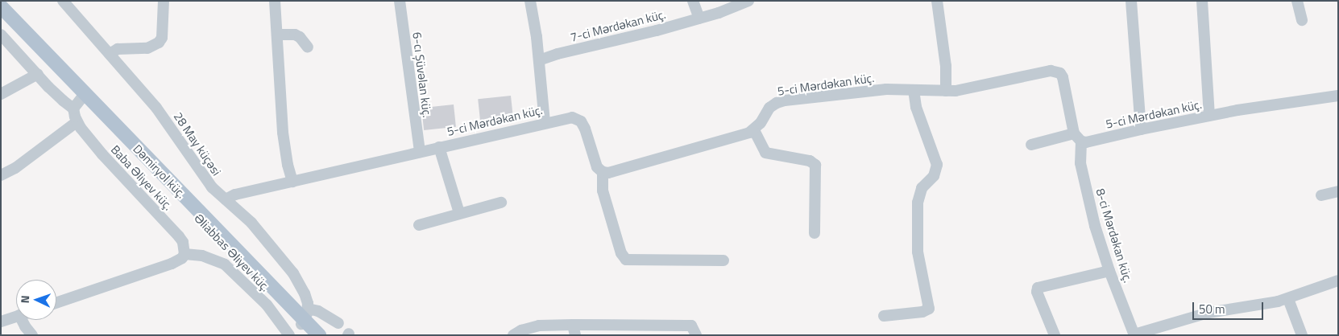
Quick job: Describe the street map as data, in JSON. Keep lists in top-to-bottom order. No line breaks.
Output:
{"streets":{"main road":["Dəmiryol küç.","Əliabbas Əliyev küç."],"street":["7-ci Mərdəkan küç.","6-cı Şüvəlan küç.","5-ci Mərdəkan küç.","28 May küçəsi","Baba Əliyev küç.","8-ci Mərdəkan küç."]},"crossings":[["6-cı Şüvəlan küç.","5-ci Mərdəkan küç."],["5-ci Mərdəkan küç.","28 May küçəsi"],["5-ci Mərdəkan küç.","8-ci Mərdəkan küç."],["28 May küçəsi","Dəmiryol küç."],["28 May küçəsi","Əliabbas Əliyev küç."],["Dəmiryol küç.","Əliabbas Əliyev küç."],["Baba Əliyev küç.","Əliabbas Əliyev küç."]],"scale_bar":"50 m","north":"left"}
